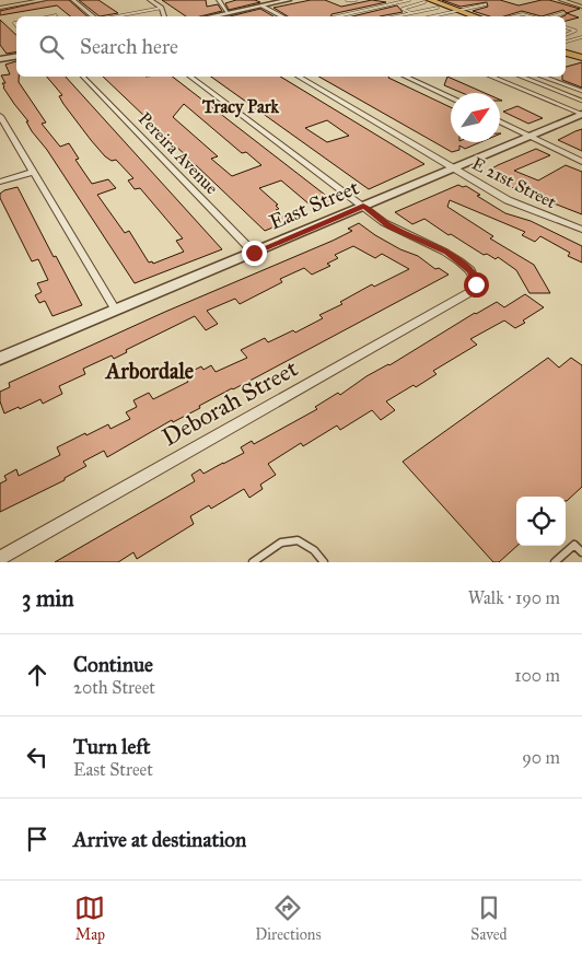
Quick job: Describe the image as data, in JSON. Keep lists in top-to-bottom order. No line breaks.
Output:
{"streets":{"street":["Pereira Avenue","E 21st Street","East Street","Deborah Street"]},"crossings":[["Pereira Avenue","East Street"],["E 21st Street","East Street"],["East Street","Deborah Street"]],"districts":["Tracy Park","Arbordale"],"north":"top right","page":{"search":"Search here","heading":["3 min","Walk · 190 m"],"list":[["Continue","20th Street","100 m"],["Turn left","East Street","90 m"],"Arrive at destination"],"nav":["Map","Directions","Saved"]}}
